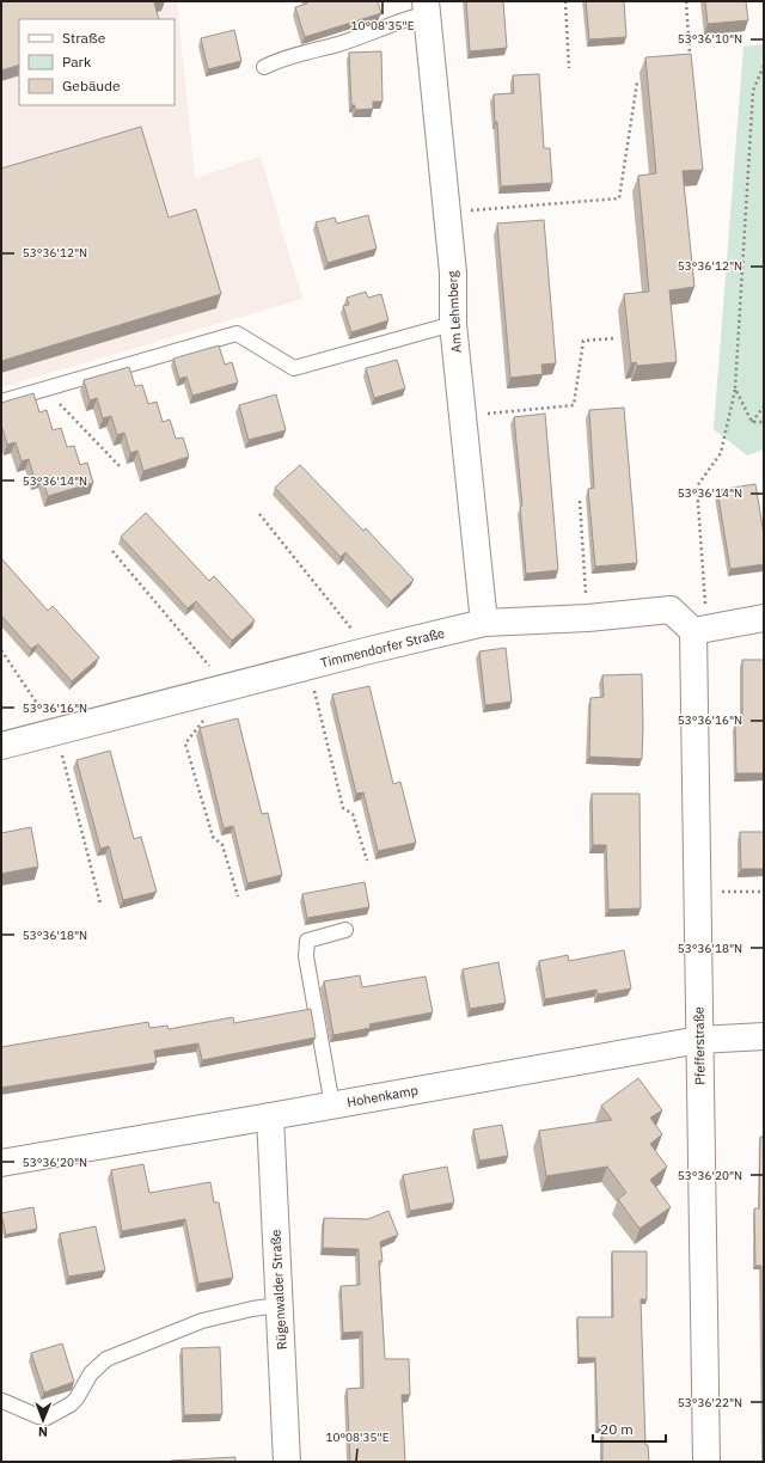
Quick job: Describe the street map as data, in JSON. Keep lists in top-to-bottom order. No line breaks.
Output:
{"streets":{"street":["Am Lehmberg","Timmendorfer Straße","Pfefferstraße","Hohenkamp","Rügenwalder Straße"]},"crossings":[["Am Lehmberg","Timmendorfer Straße"],["Timmendorfer Straße","Pfefferstraße"],["Pfefferstraße","Hohenkamp"],["Hohenkamp","Rügenwalder Straße"]],"legend":["Straße","Park","Gebäude"],"scale_bar":"20 m","north":"bottom","coordinates":["10°08'35\"E","53°36'10\"N","53°36'12\"N","53°36'14\"N","53°36'16\"N","53°36'18\"N","53°36'20\"N","53°36'22\"N"]}
